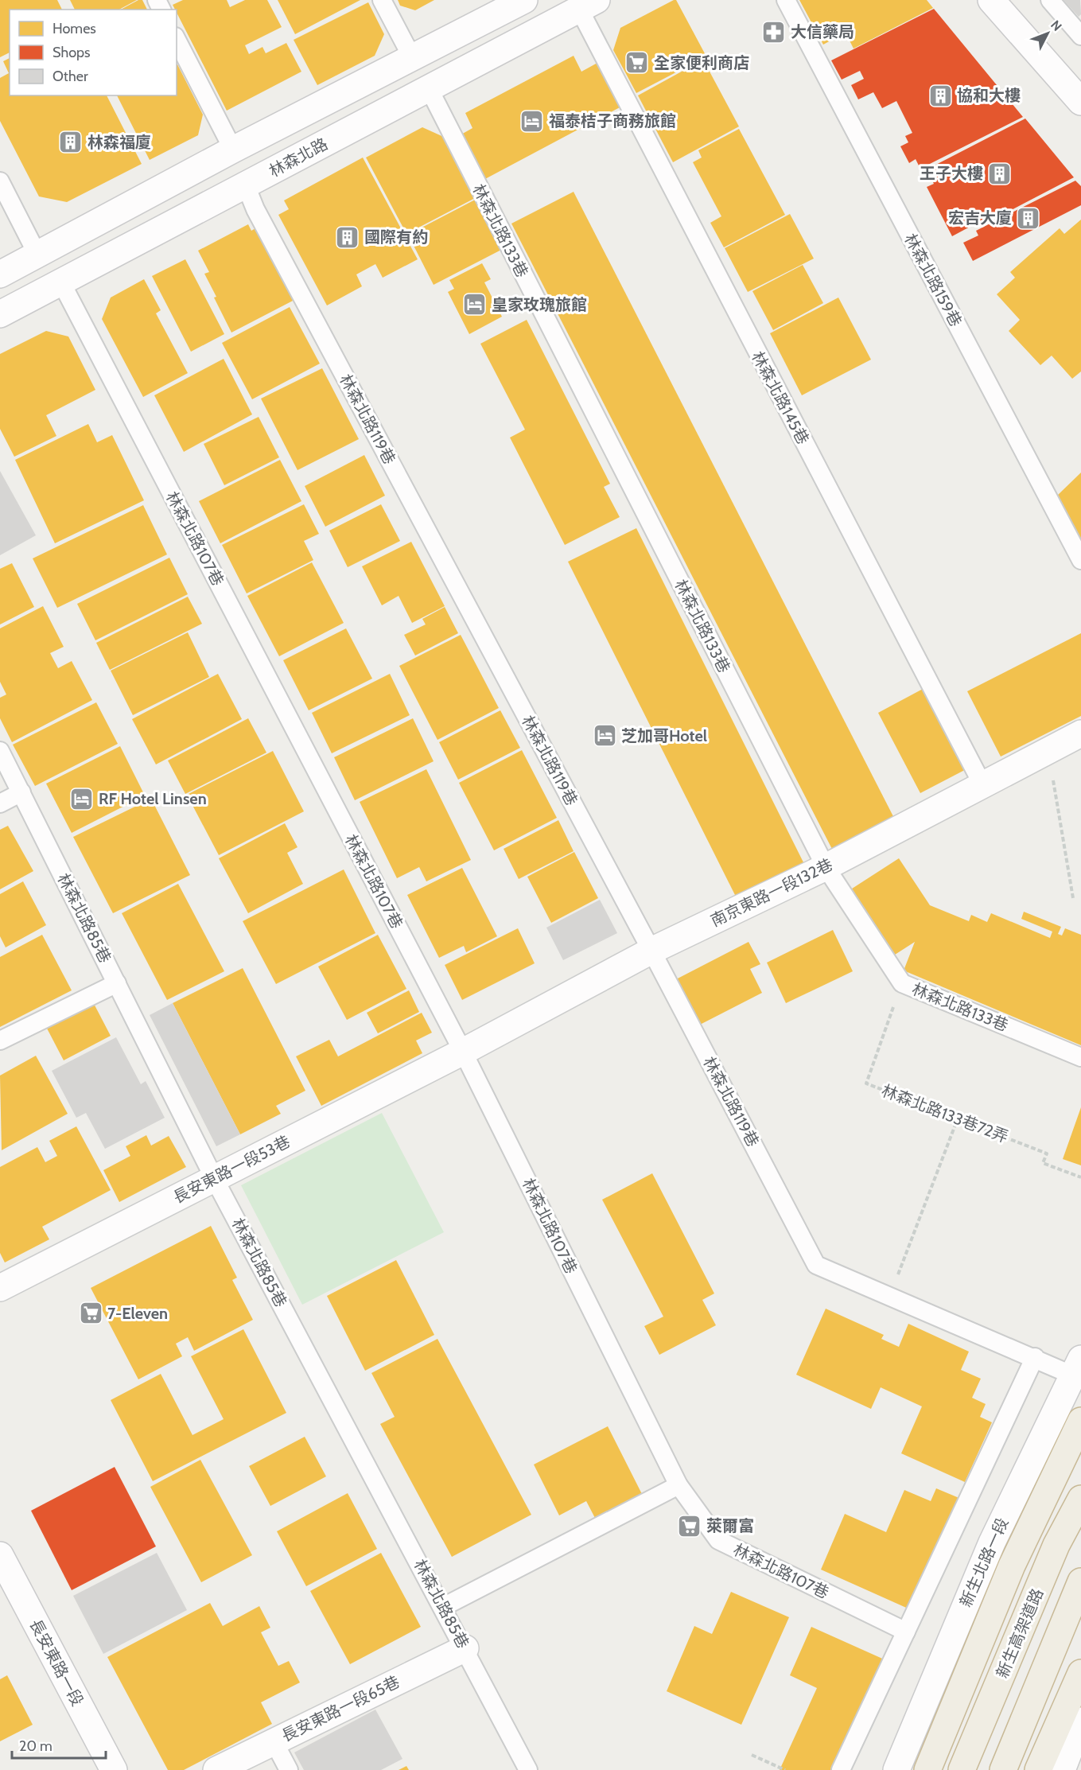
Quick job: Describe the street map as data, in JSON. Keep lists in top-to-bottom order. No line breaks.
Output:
{"streets":{"highway":["新生高架道路"],"street":["林森北路","南京東路一段132巷","長安東路一段53巷","新生北路一段","長安東路一段","長安東路一段65巷"],"lane":["林森北路133巷","林森北路159巷","林森北路145巷","林森北路119巷","林森北路107巷","林森北路85巷"],"path":["林森北路133巷72弄"]},"crossings":[["林森北路","林森北路133巷"],["林森北路","林森北路145巷"],["林森北路","林森北路119巷"],["林森北路","林森北路107巷"],["林森北路133巷","南京東路一段132巷"],["林森北路133巷","林森北路133巷72弄"],["林森北路145巷","南京東路一段132巷"],["林森北路119巷","南京東路一段132巷"],["林森北路119巷","新生北路一段"],["林森北路107巷","南京東路一段132巷"],["林森北路107巷","長安東路一段53巷"],["南京東路一段132巷","長安東路一段53巷"],["林森北路85巷","長安東路一段53巷"],["林森北路85巷","長安東路一段65巷"]],"places":{"pharmacy":["大信藥局"],"supermarket":["全家便利商店","7-Eleven","萊爾富"],"building":["協和大樓","林森福廈","王子大樓","宏吉大廈","國際有約"],"hotel":["福泰桔子商務旅館","皇家玫瑰旅館","芝加哥Hotel","RF Hotel Linsen"]},"legend":["Homes","Shops","Other"],"scale_bar":"20 m","north":"top right"}
